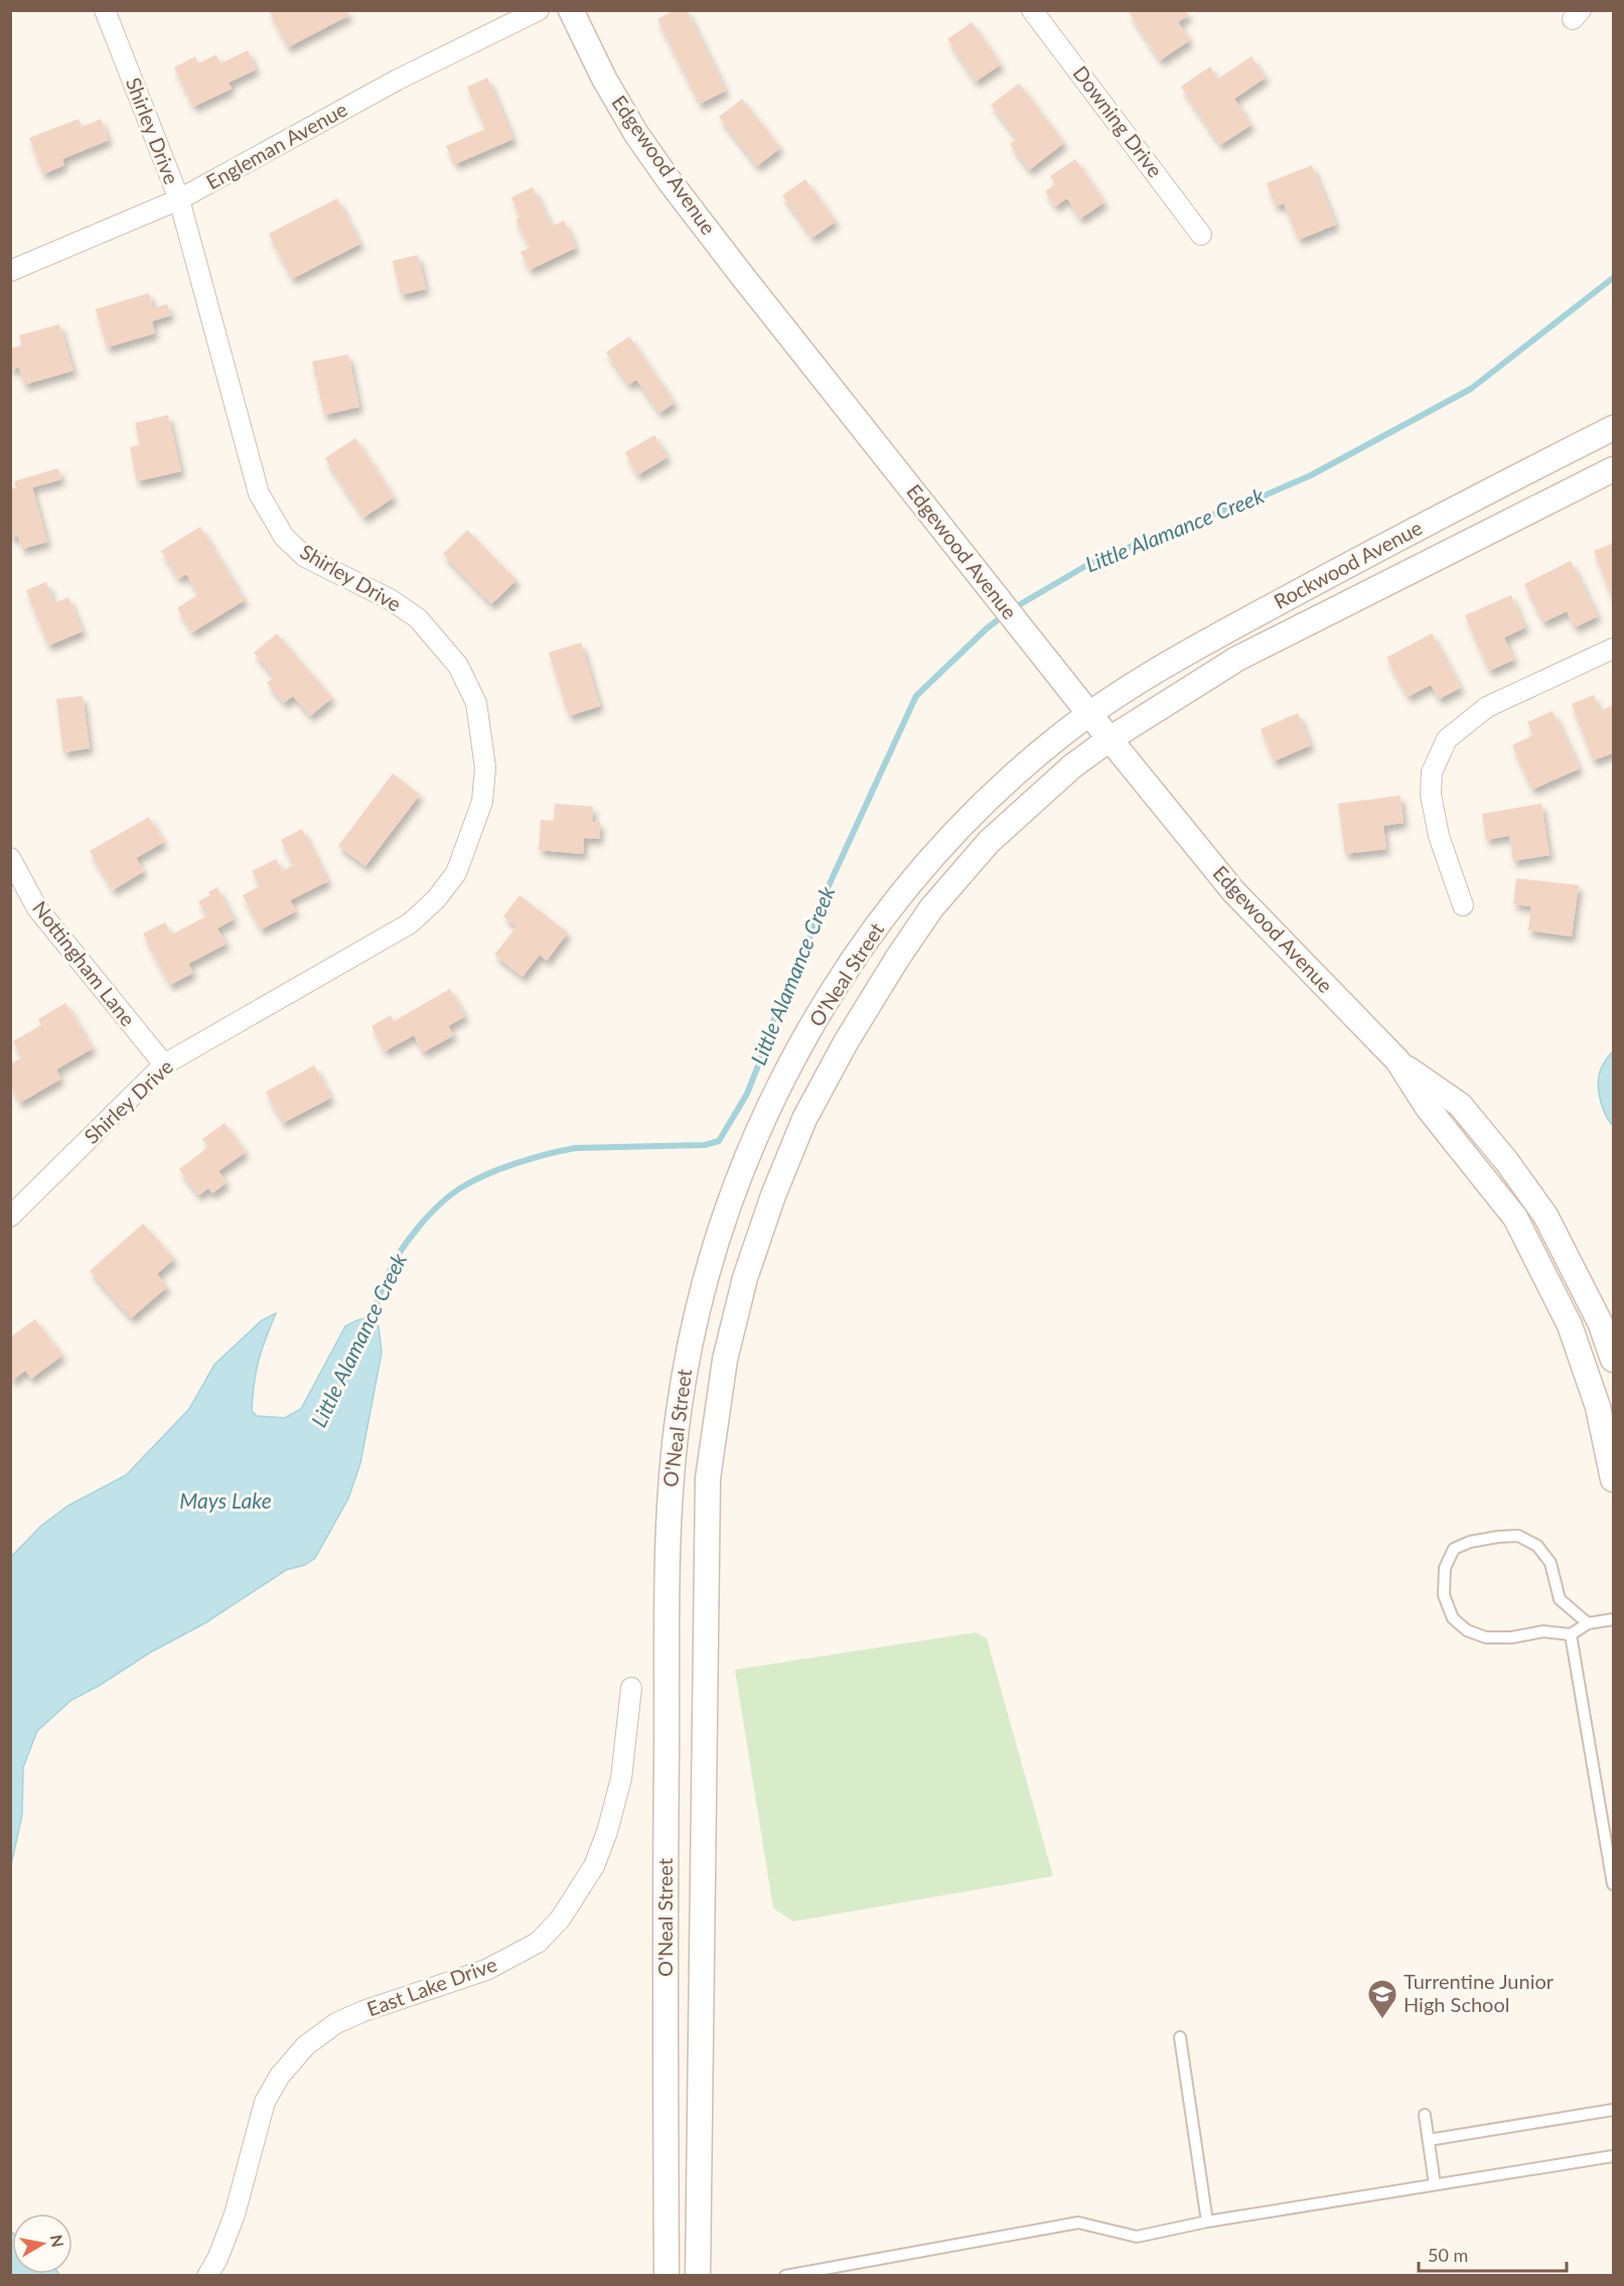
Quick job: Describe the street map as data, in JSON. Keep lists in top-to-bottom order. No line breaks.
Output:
{"streets":{"street":["Downing Drive","Shirley Drive","Engleman Avenue","Edgewood Avenue","Rockwood Avenue","Nottingham Lane","O'Neal Street","East Lake Drive"]},"crossings":[["Shirley Drive","Engleman Avenue"],["Shirley Drive","Nottingham Lane"],["Edgewood Avenue","Rockwood Avenue"],["Edgewood Avenue","O'Neal Street"],["Rockwood Avenue","O'Neal Street"]],"water":["Little Alamance Creek","Mays Lake"],"places":{"school or university":["Turrentine Junior High School"]},"scale_bar":"50 m","north":"right"}
